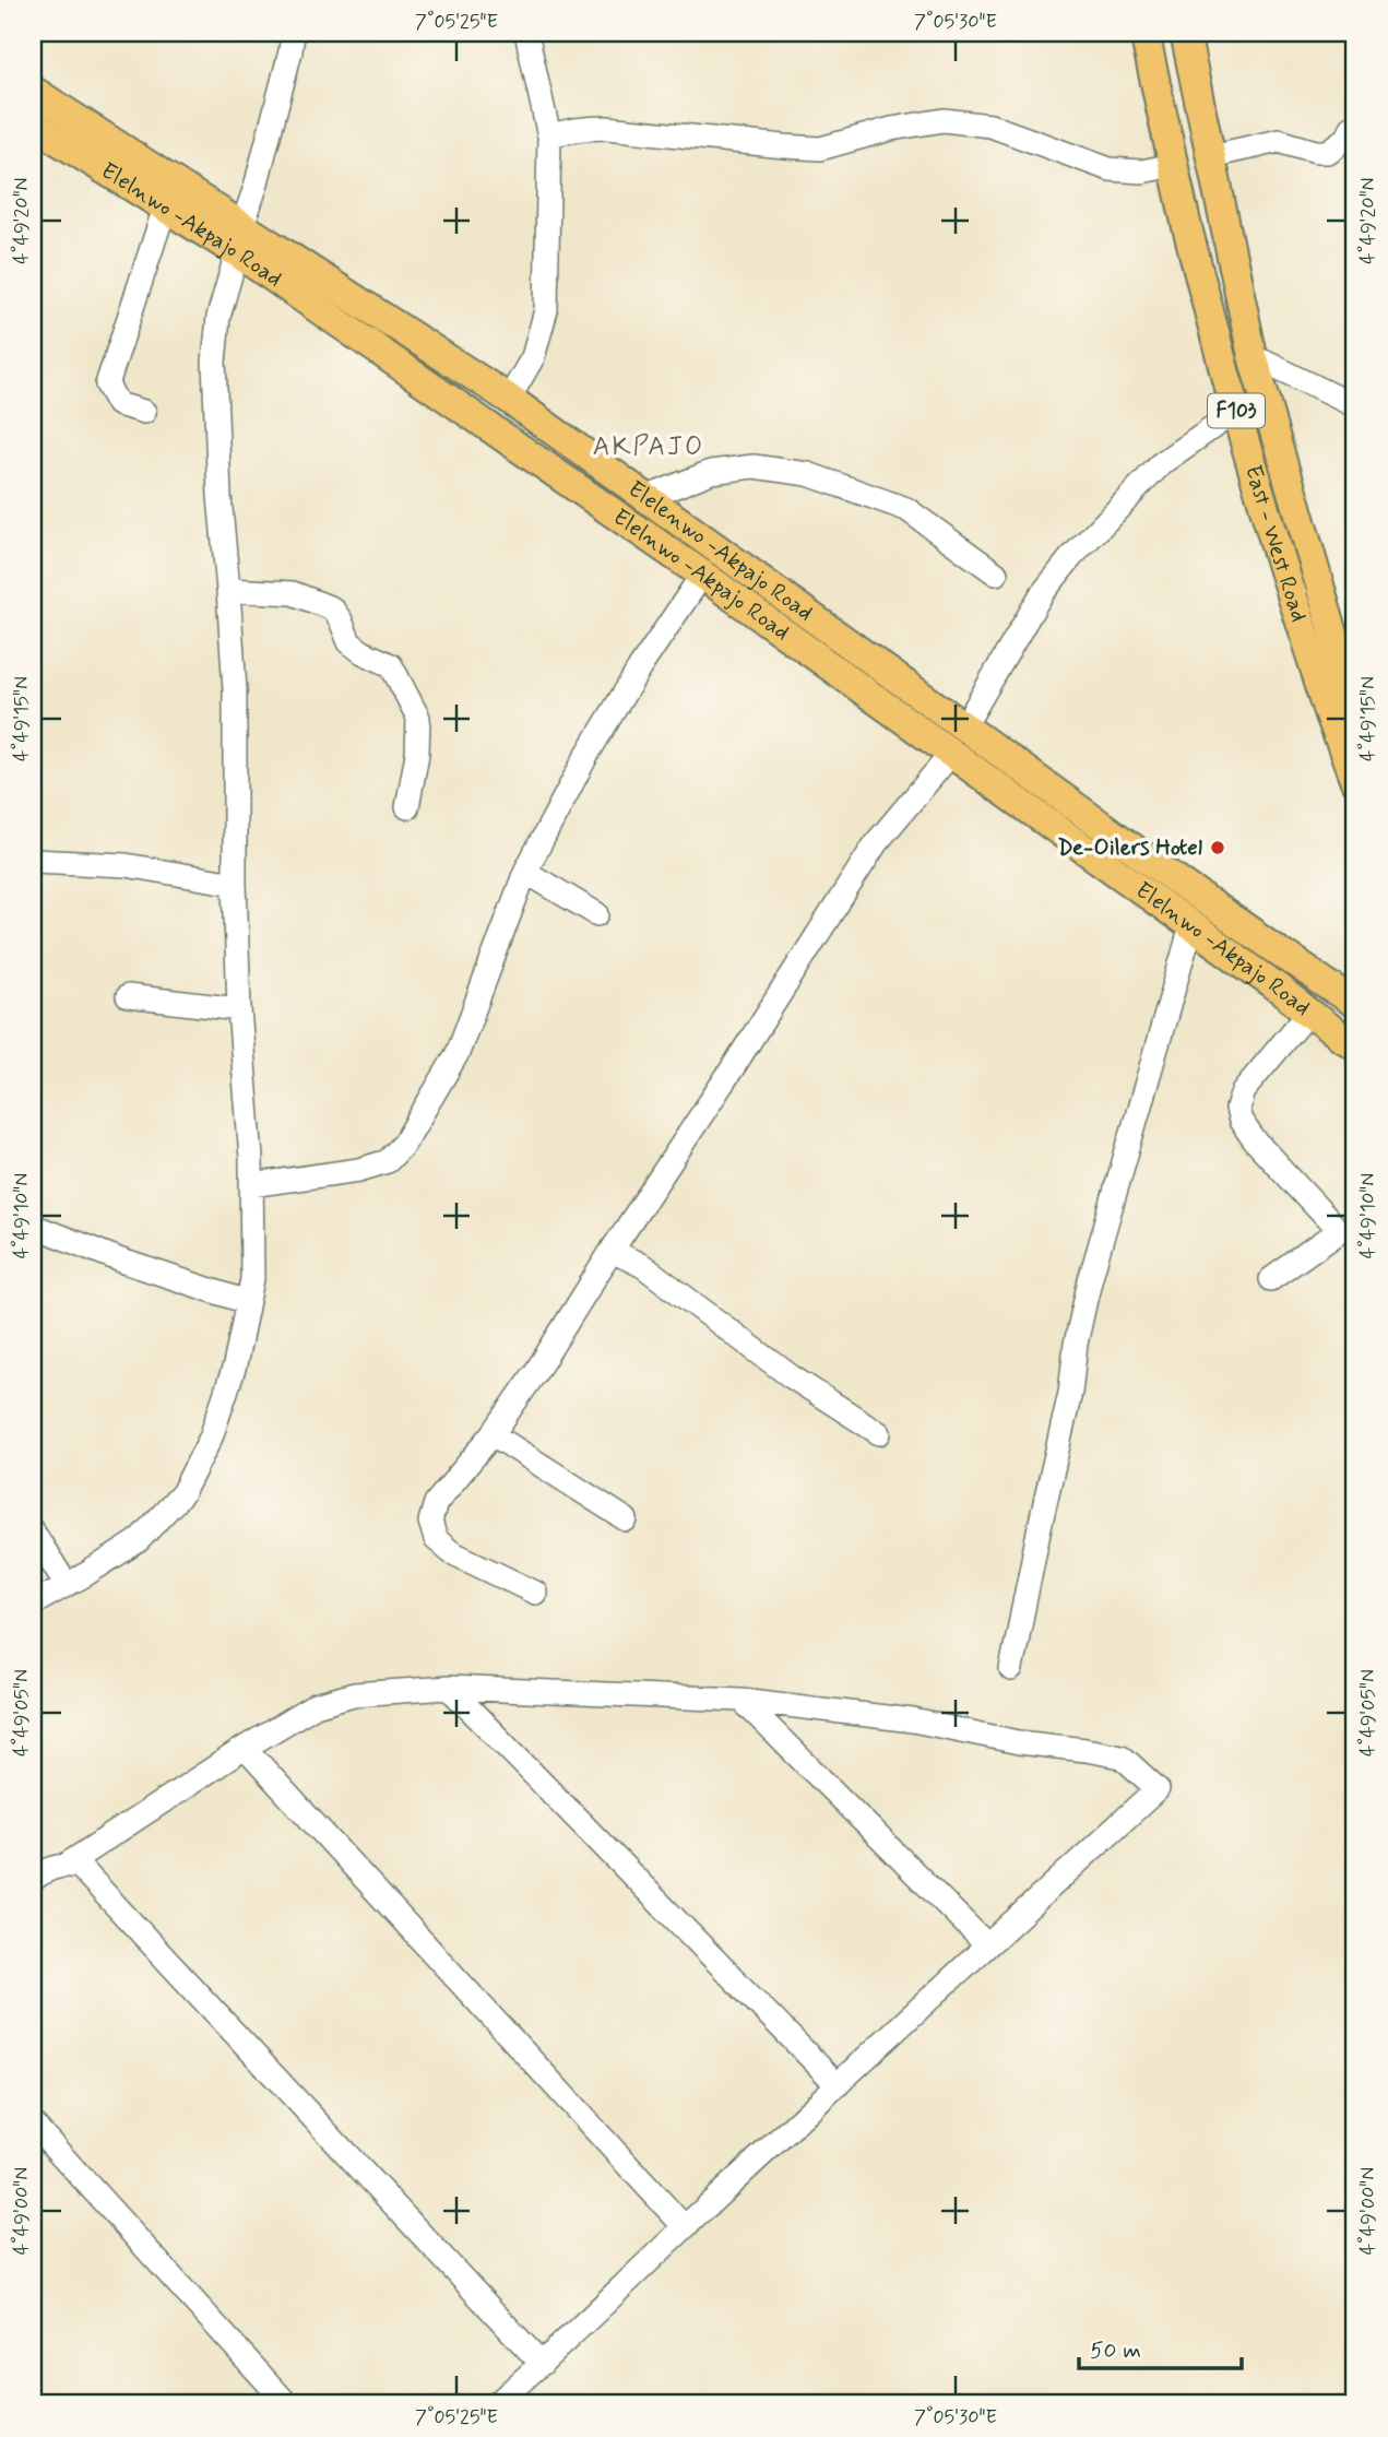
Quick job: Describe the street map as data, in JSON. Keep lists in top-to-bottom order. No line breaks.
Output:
{"streets":{"main road":["Elelnwo -Akpajo Road","F103","East - West Road","Elelenwo -Akpajo Road"]},"crossings":[["Elelnwo -Akpajo Road","Elelenwo -Akpajo Road"]],"districts":["AKPAJO"],"places":["De-Oilers Hotel"],"scale_bar":"50 m","coordinates":["7°05'25\"E","7°05'30\"E","4°49'20\"N","4°49'15\"N","4°49'10\"N","4°49'05\"N","4°49'00\"N"]}
